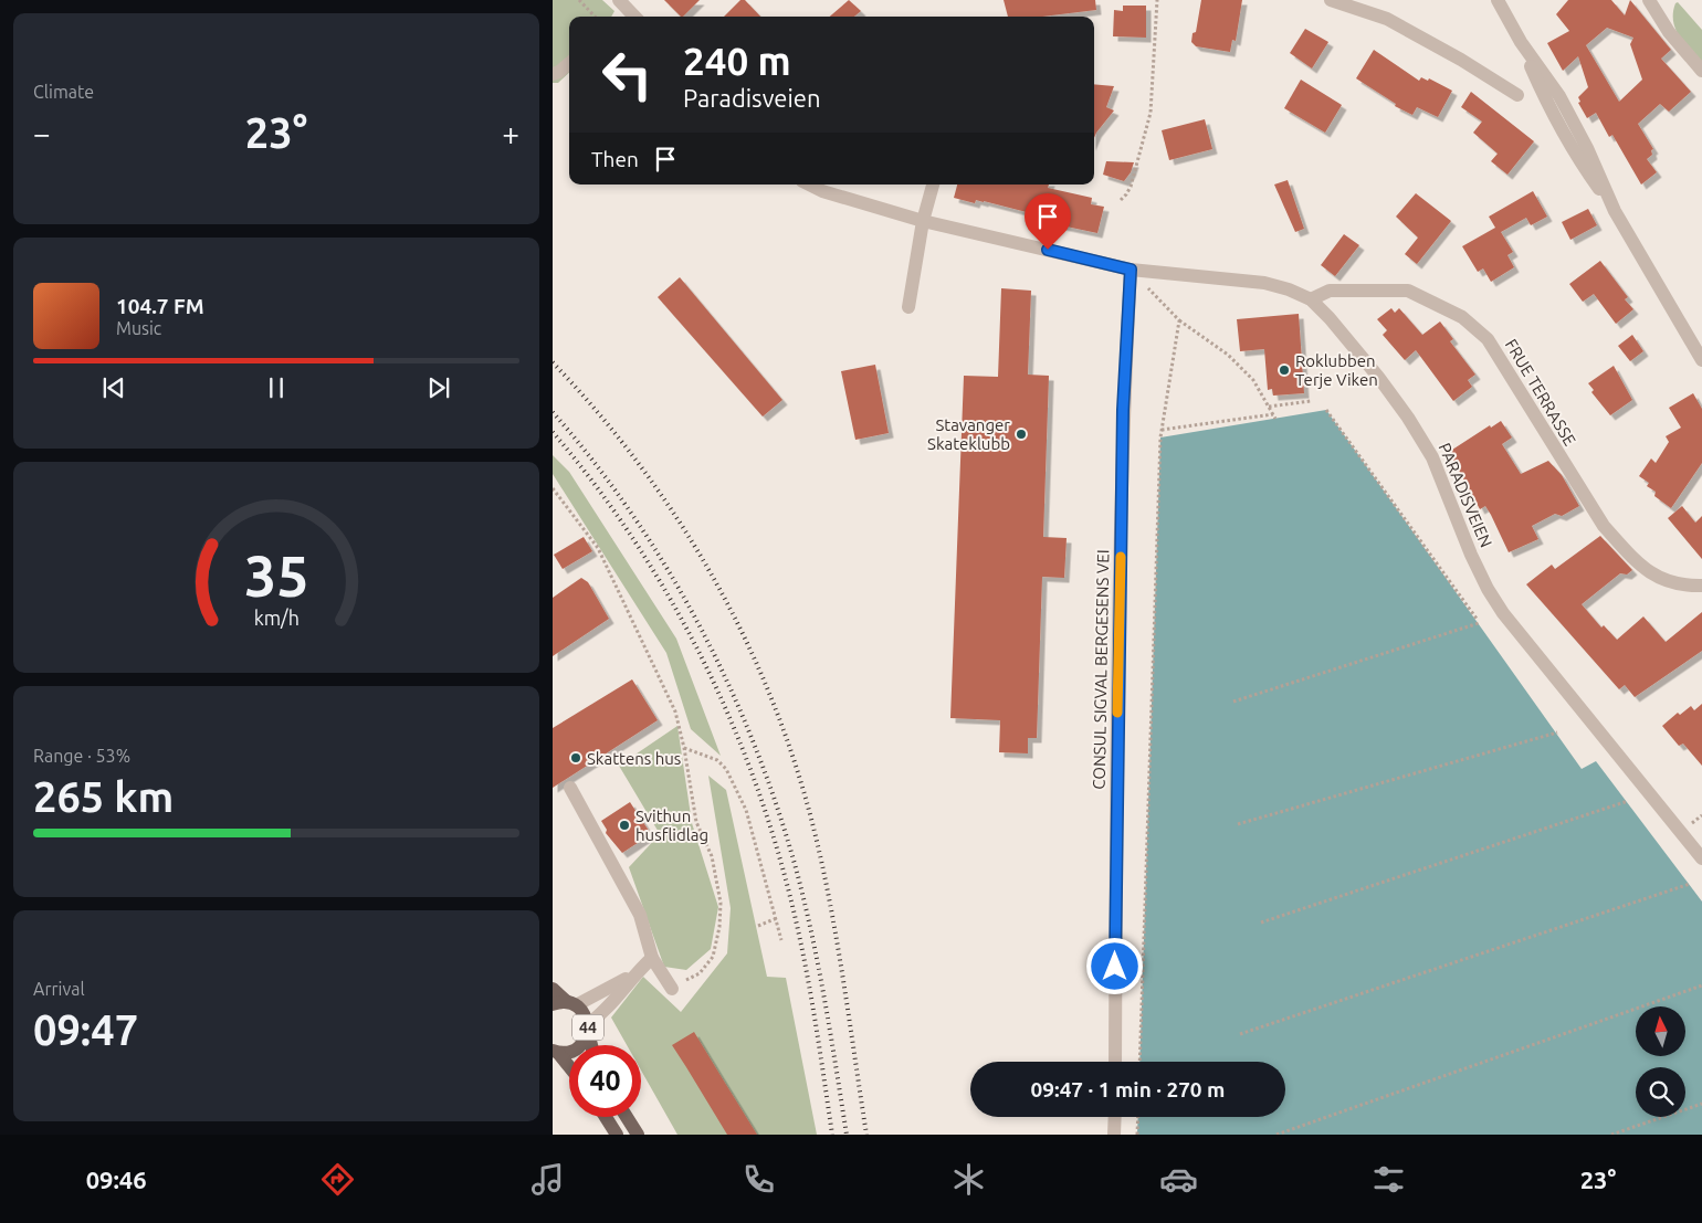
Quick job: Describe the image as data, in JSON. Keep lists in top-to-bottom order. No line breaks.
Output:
{"streets":{"main road":["44"],"street":["FRUE TERRASSE","PARADISVEIEN","CONSUL SIGVAL BERGESENS VEI"]},"crossings":[["FRUE TERRASSE","PARADISVEIEN"],["PARADISVEIEN","CONSUL SIGVAL BERGESENS VEI"]],"places":["Roklubben Terje Viken","Stavanger Skateklubb","Skattens hus","Svithun husflidlag"],"north":"top","page":{"tile":["Climate",["Range · 53%","265 km"],["Arrival","09:47"]],"turn":["240 m","Paradisveien"],"heat":["−","23°","+"],"then":"Then","song":["104.7 FM","Music"],"limit":"40","trip":"09:47 · 1 min · 270 m","tabs":["09:46","23°"],"gauge":["35","km/h"]}}
